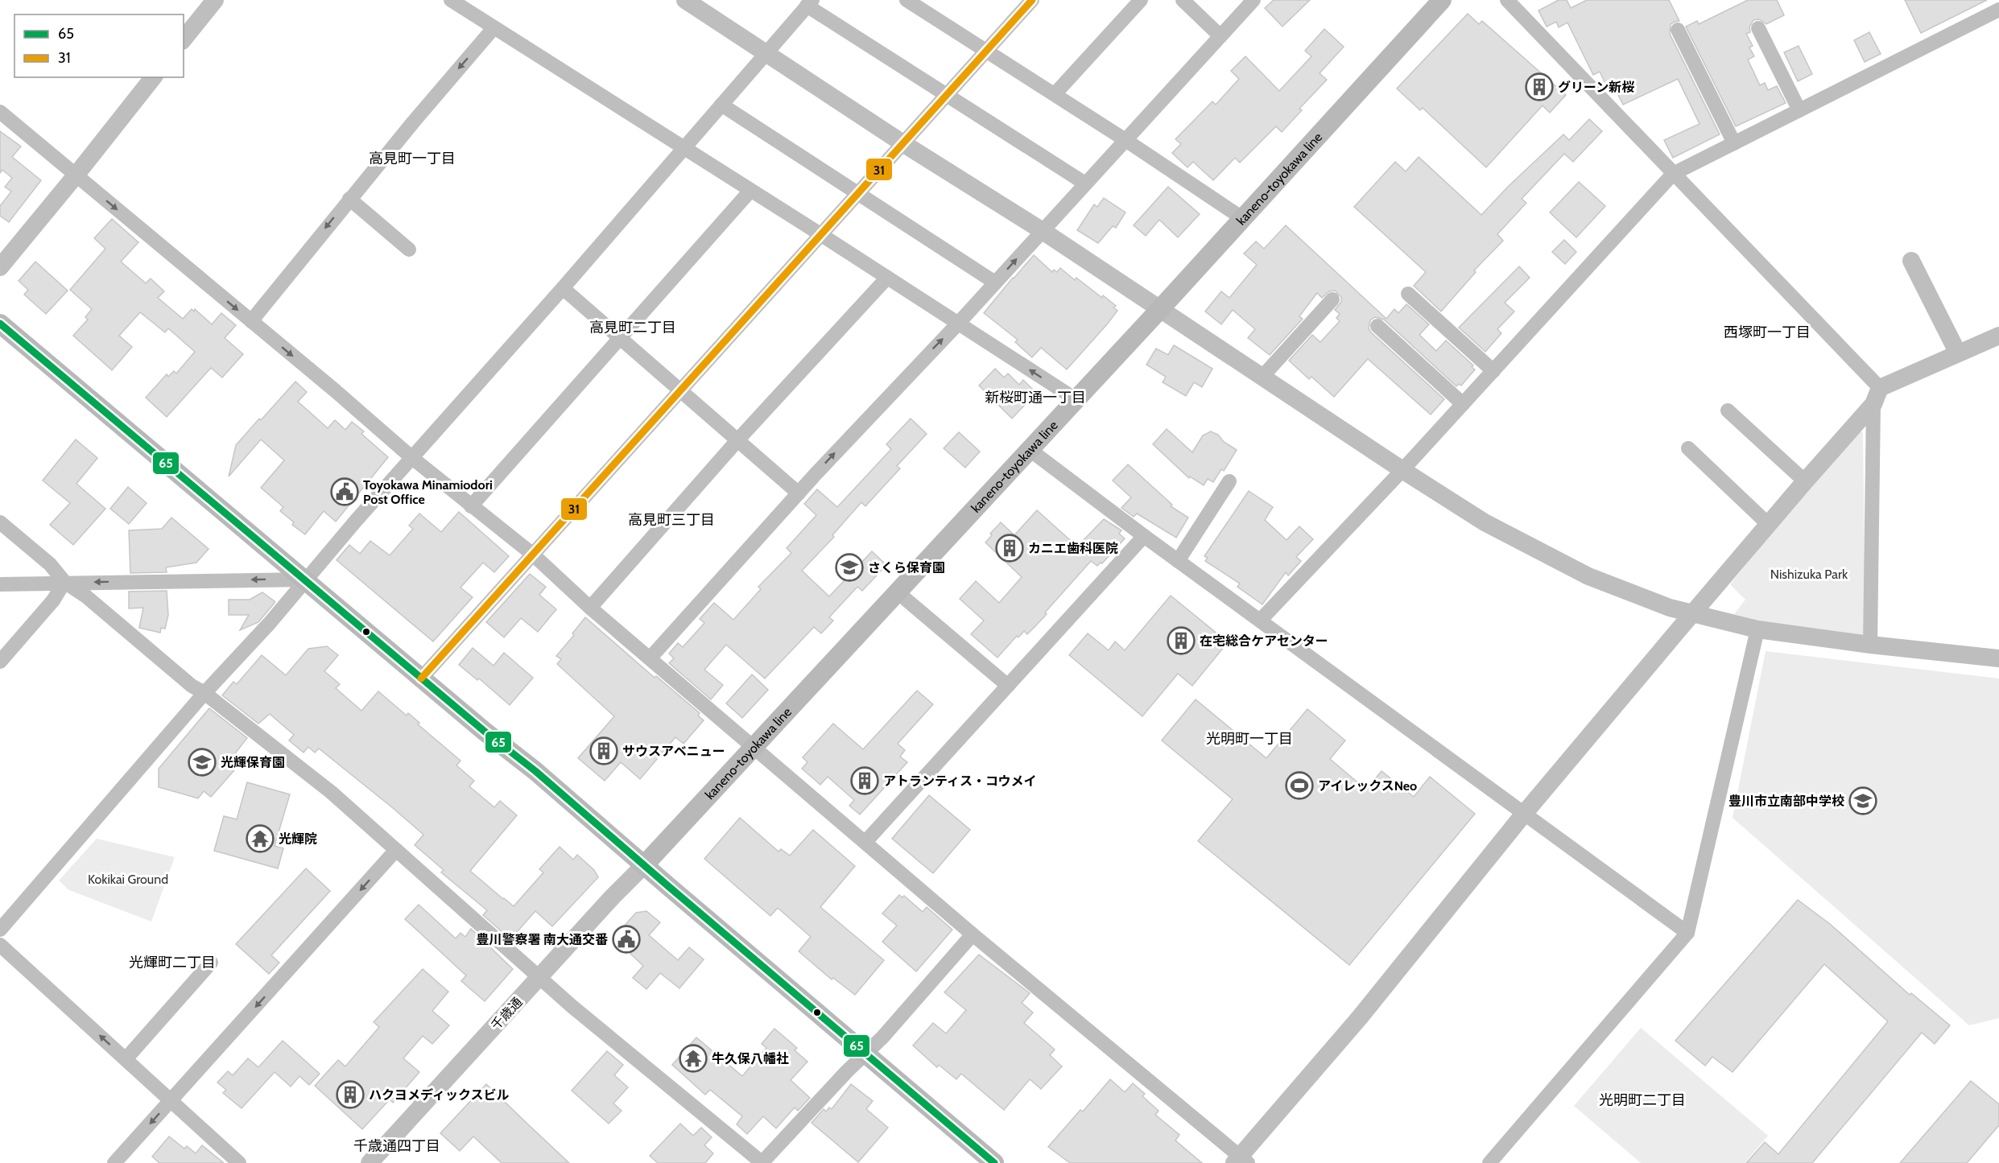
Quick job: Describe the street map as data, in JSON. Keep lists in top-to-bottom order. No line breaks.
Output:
{"streets":{"main road":["kaneno-toyokawa line"],"street":["千歳通"]},"crossings":[["kaneno-toyokawa line","千歳通"]],"districts":["高見町一丁目","高見町二丁目","西塚町一丁目","新桜町通一丁目","高見町三丁目","光明町一丁目","光輝町二丁目","光明町二丁目","千歳通四丁目"],"parks":["Nishizuka Park","Kokikai Ground"],"places":{"building":["グリーン新桜","カニエ歯科医院","在宅総合ケアセンター","サウスアベニュー","アトランティス・コウメイ","ハクヨメディックスビル"],"public building":["Toyokawa Minamiodori Post Office","豊川警察署 南大通交番"],"school or university":["さくら保育園","光輝保育園","豊川市立南部中学校"],"sports":["アイレックスNeo"],"temple":["光輝院","牛久保八幡社"]},"lines":["transit line 31","transit line 65"],"legend":["65","31"]}
